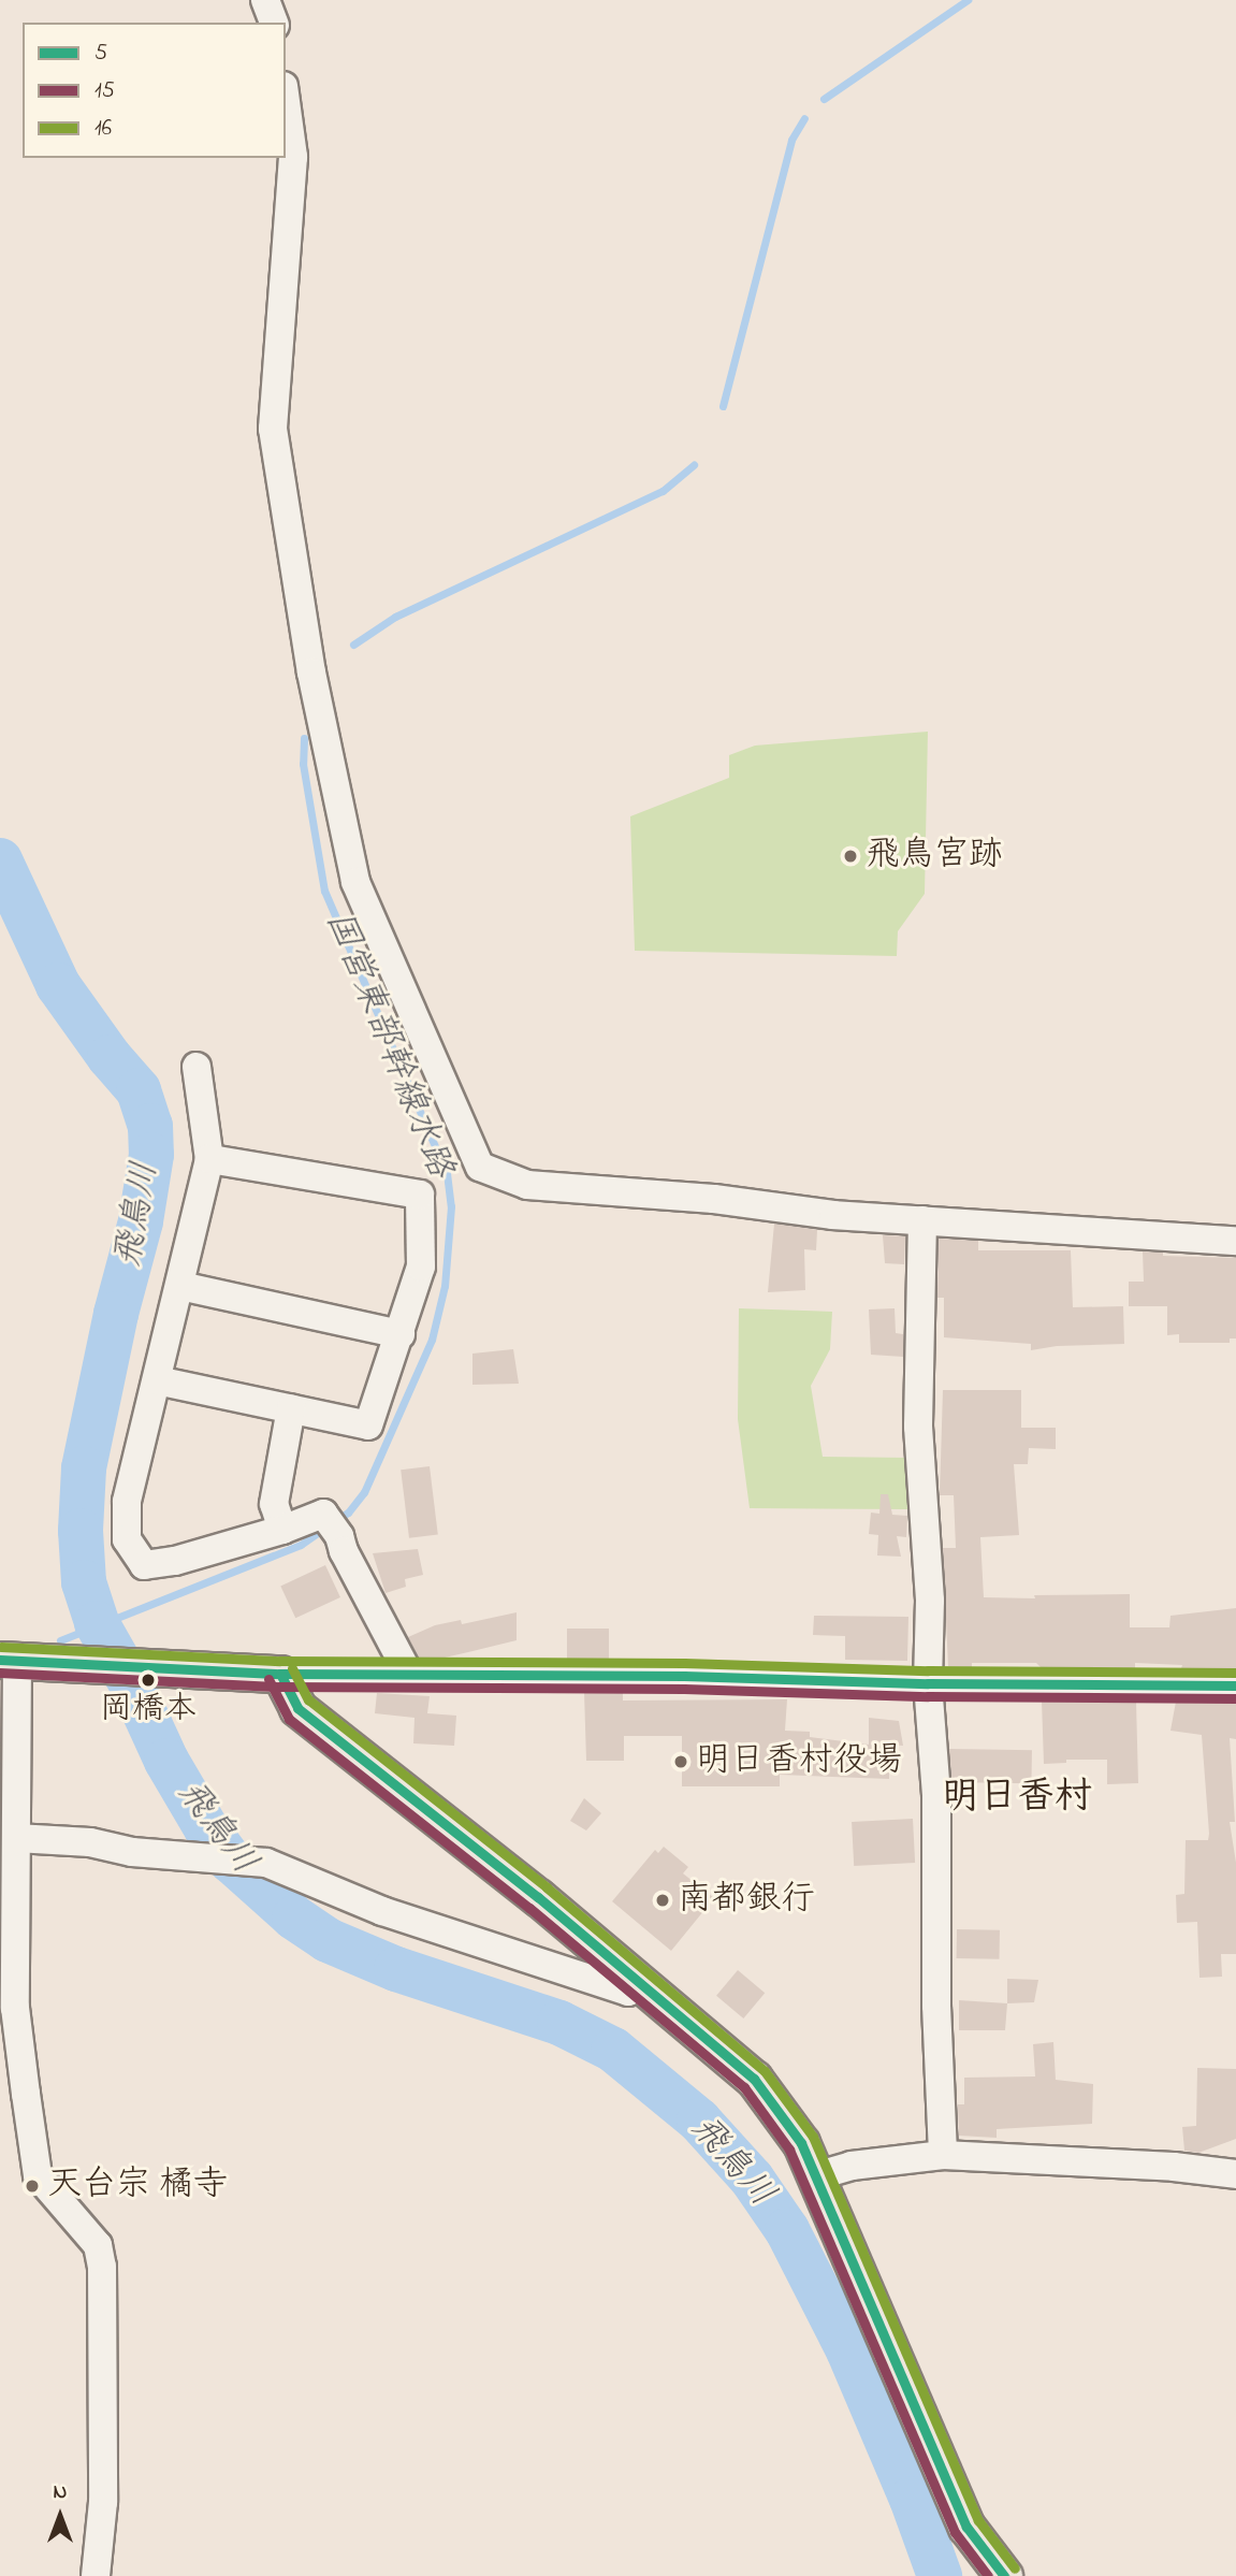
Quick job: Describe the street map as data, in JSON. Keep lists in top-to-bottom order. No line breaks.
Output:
{"districts":["明日香村"],"water":["国営東部幹線水路","飛鳥川"],"places":["飛鳥宮跡","岡橋本","明日香村役場","南都銀行","天台宗 橘寺"],"lines":["transit line 16","transit line 5","transit line 15"],"legend":["5","15","16"],"north":"top"}
